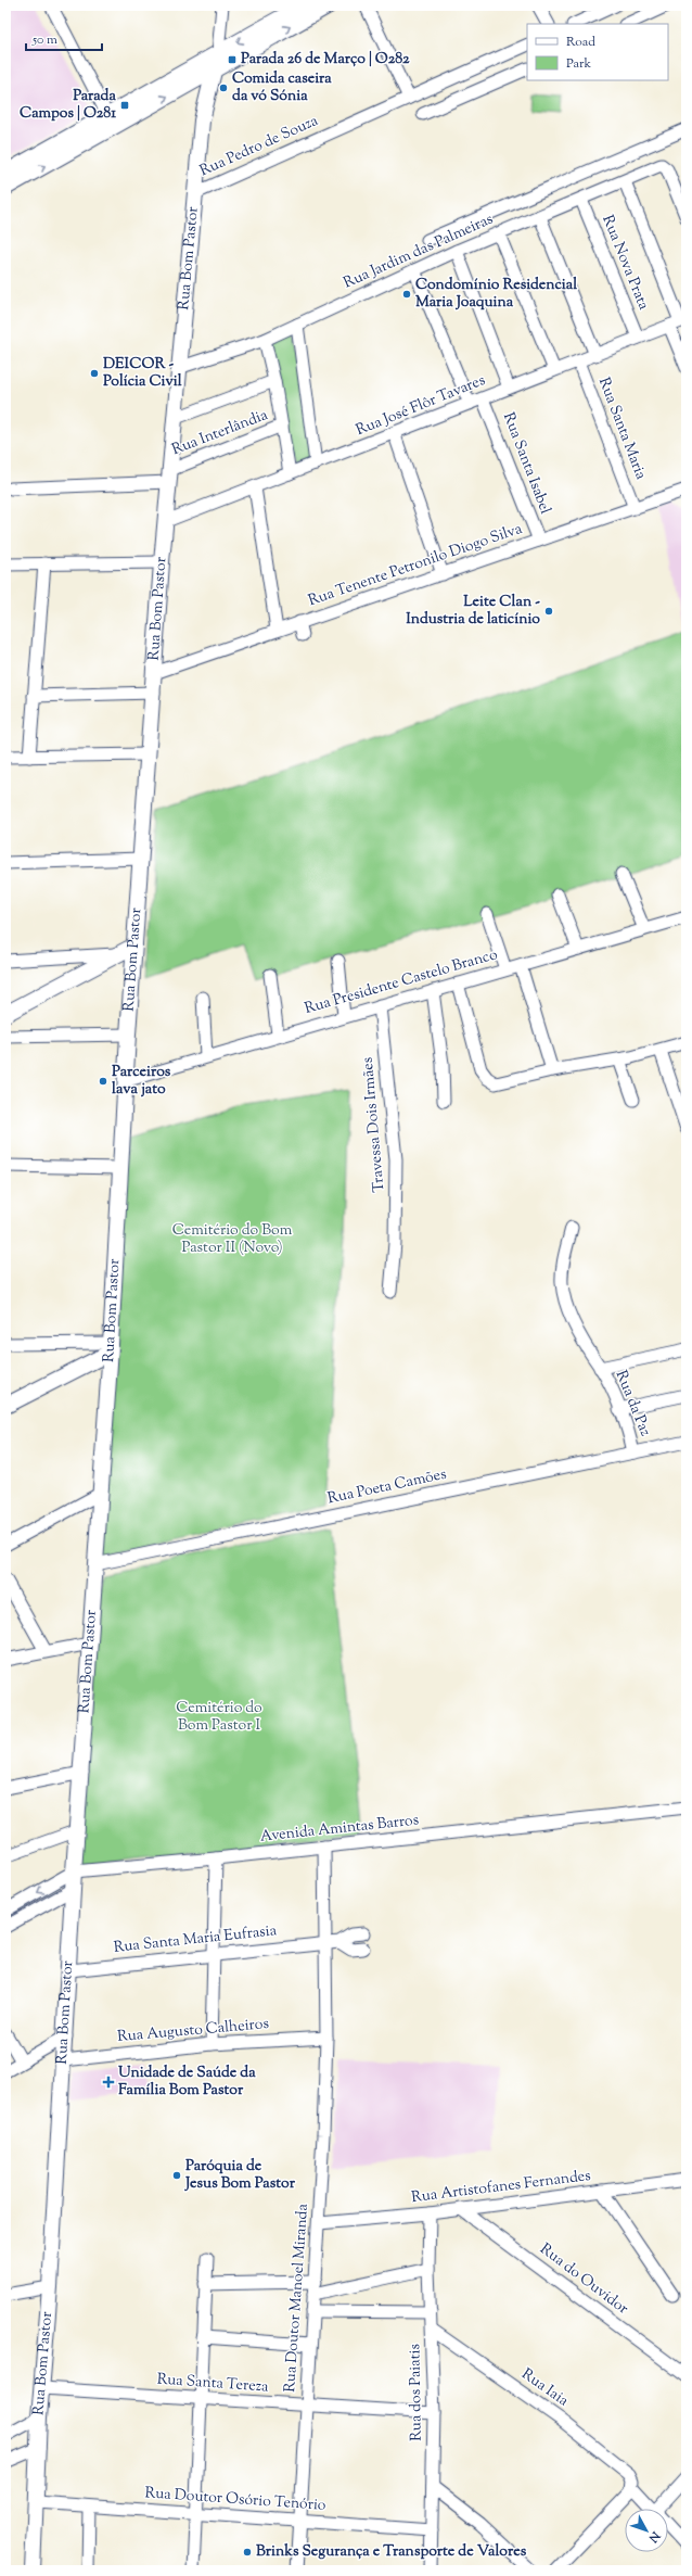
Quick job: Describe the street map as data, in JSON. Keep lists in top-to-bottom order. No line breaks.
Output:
{"streets":{"main road":["Rua Bom Pastor"],"street":["Rua Pedro de Souza","Rua Jardim das Palmeiras","Rua Nova Prata","Rua José Flôr Tavares","Rua Santa Maria","Rua Interlândia","Rua Santa Isabel","Rua Tenente Petronilo Diogo Silva","Rua Presidente Castelo Branco","Travessa Dois Irmães","Rua da Paz","Rua Poeta Camões","Avenida Amintas Barros","Rua Santa Maria Eufrasia","Rua Augusto Calheiros","Rua Artistofanes Fernandes","Rua do Ouvidor","Rua Doutor Manoel Miranda","Rua Santa Tereza","Rua Iaia","Rua dos Paiatis","Rua Doutor Osório Tenório"]},"crossings":[["Rua Pedro de Souza","Rua Bom Pastor"],["Rua Jardim das Palmeiras","Rua Bom Pastor"],["Rua Jardim das Palmeiras","Rua Nova Prata"],["Rua Bom Pastor","Rua José Flôr Tavares"],["Rua Bom Pastor","Rua Interlândia"],["Rua Bom Pastor","Rua Tenente Petronilo Diogo Silva"],["Rua Bom Pastor","Rua Presidente Castelo Branco"],["Rua Bom Pastor","Rua Poeta Camões"],["Rua Bom Pastor","Avenida Amintas Barros"],["Rua Bom Pastor","Rua Santa Maria Eufrasia"],["Rua Bom Pastor","Rua Augusto Calheiros"],["Rua Bom Pastor","Rua Santa Tereza"],["Rua Bom Pastor","Rua Doutor Osório Tenório"],["Rua Nova Prata","Rua José Flôr Tavares"],["Rua José Flôr Tavares","Rua Santa Maria"],["Rua José Flôr Tavares","Rua Santa Isabel"],["Rua Santa Maria","Rua Tenente Petronilo Diogo Silva"],["Rua Santa Isabel","Rua Tenente Petronilo Diogo Silva"],["Rua Presidente Castelo Branco","Travessa Dois Irmães"],["Rua da Paz","Rua Poeta Camões"],["Avenida Amintas Barros","Rua Doutor Manoel Miranda"],["Rua Santa Maria Eufrasia","Rua Doutor Manoel Miranda"],["Rua Augusto Calheiros","Rua Doutor Manoel Miranda"],["Rua Artistofanes Fernandes","Rua do Ouvidor"],["Rua Artistofanes Fernandes","Rua Doutor Manoel Miranda"],["Rua Artistofanes Fernandes","Rua dos Paiatis"],["Rua Doutor Manoel Miranda","Rua Santa Tereza"],["Rua Doutor Manoel Miranda","Rua Doutor Osório Tenório"],["Rua Santa Tereza","Rua dos Paiatis"],["Rua Iaia","Rua dos Paiatis"],["Rua dos Paiatis","Rua Doutor Osório Tenório"]],"parks":["Cemitério do Bom Pastor II (Novo)","Cemitério do Bom Pastor I"],"places":{"transit":["Parada 26 de Março | O282","Parada Campos | O281"],"other":["Comida caseira da vó Sónia","Condomínio Residencial Maria Joaquina","DEICOR - Polícia Civil","Leite Clan - Industria de laticínio","Parceiros lava jato","Paróquia de Jesus Bom Pastor","Brinks Segurança e Transporte de Valores"],"health":["Unidade de Saúde da Família Bom Pastor"]},"legend":["Road","Park"],"scale_bar":"50 m","north":"bottom right"}
